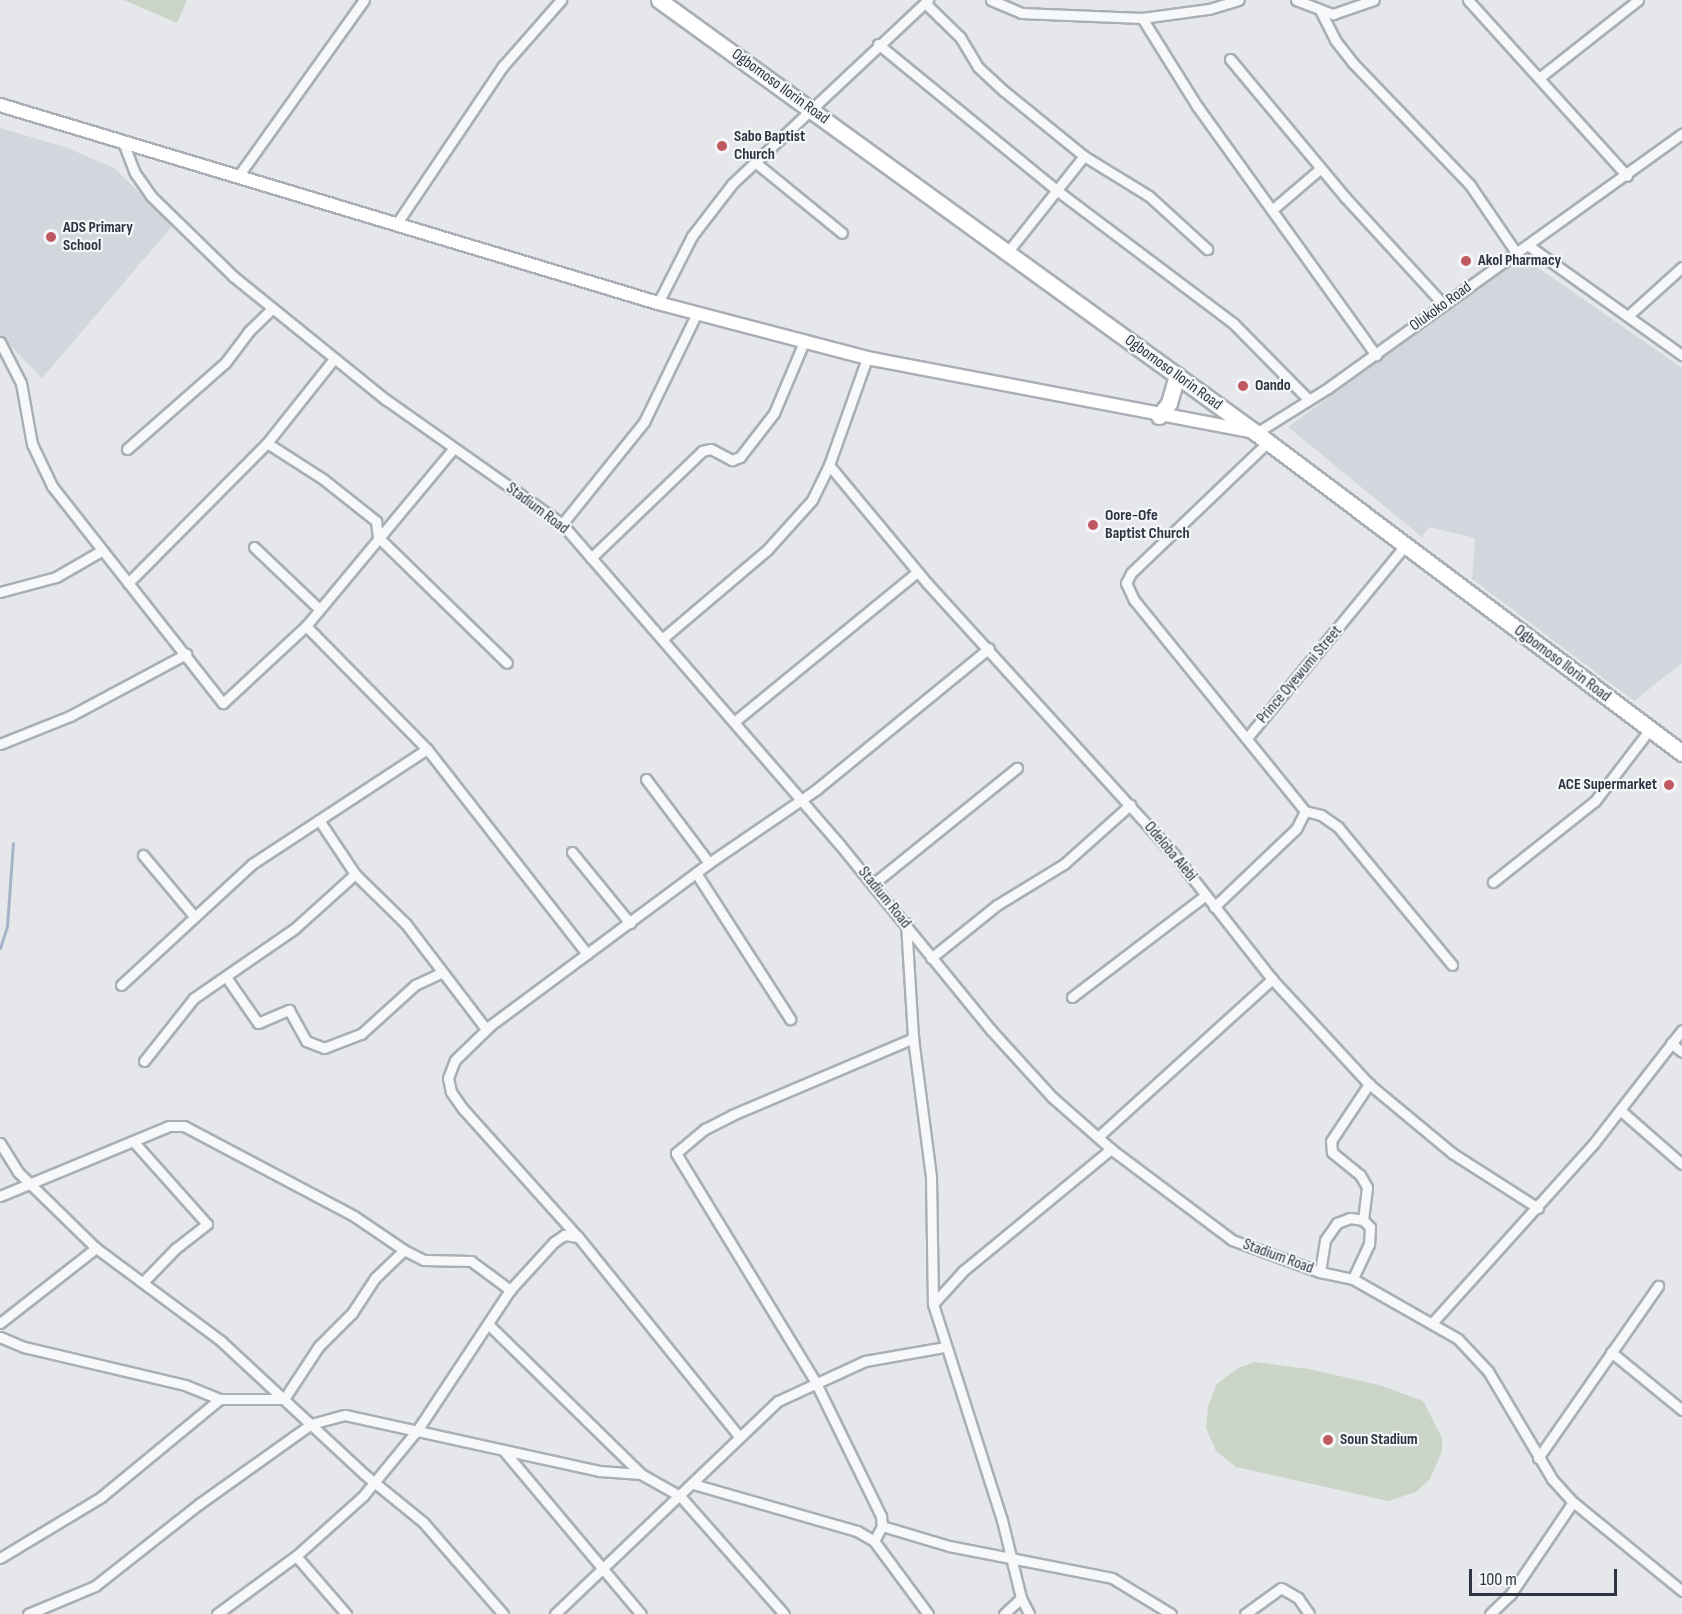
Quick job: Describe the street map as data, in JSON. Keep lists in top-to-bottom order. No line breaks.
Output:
{"streets":{"highway":["Ogbomoso Ilorin Road"],"street":["Olukoko Road","Stadium Road","Prince Oyewumi Street","Odeloba Alebi"]},"crossings":[["Ogbomoso Ilorin Road","Olukoko Road"],["Ogbomoso Ilorin Road","Prince Oyewumi Street"]],"places":["Sabo Baptist Church","ADS Primary School","Akol Pharmacy","Oando","Oore-Ofe Baptist Church","ACE Supermarket","Soun Stadium"],"scale_bar":"100 m"}
